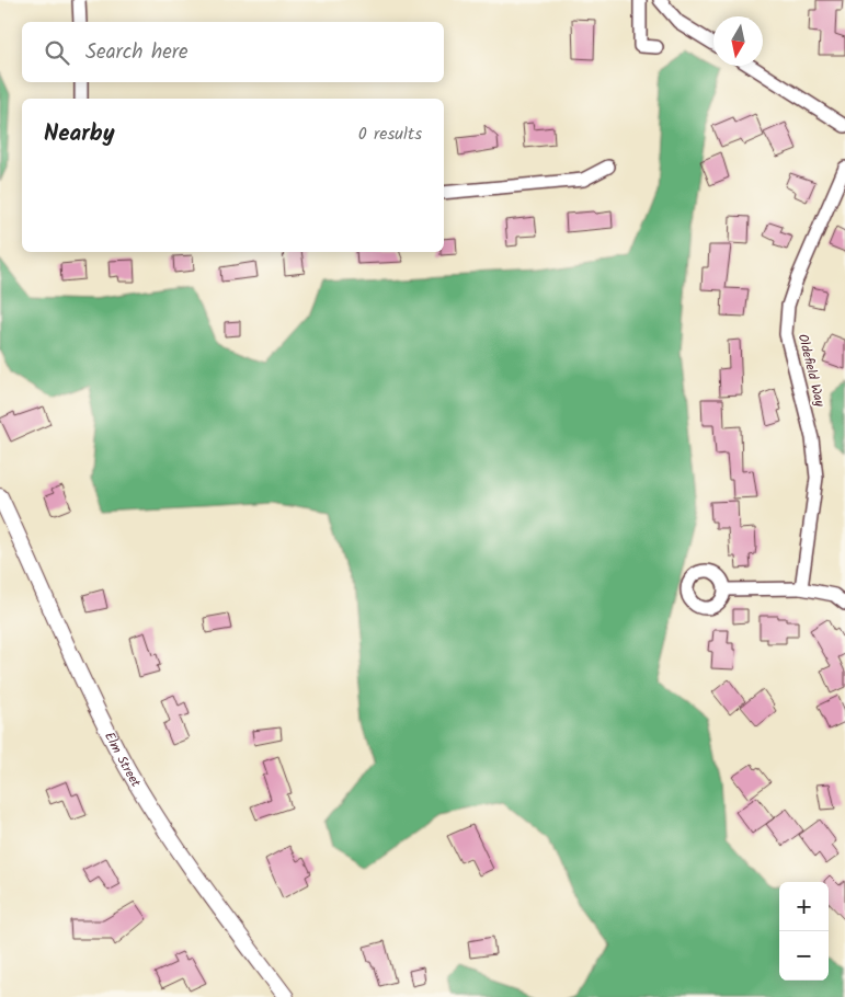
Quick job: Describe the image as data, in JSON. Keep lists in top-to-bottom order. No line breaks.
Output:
{"streets":{"street":["Oldefield Way","Elm Street"]},"north":"bottom","page":{"search":"Search here","heading":["Nearby","0 results"],"map_buttons":["+","−"]}}
